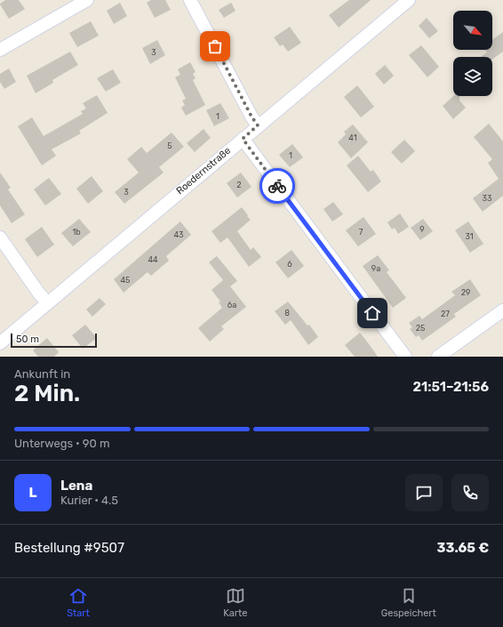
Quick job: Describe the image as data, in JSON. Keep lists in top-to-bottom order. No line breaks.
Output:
{"streets":{"street":["Roedernstraße"]},"house_numbers":["3","1","41","5","1","2","3","33","9","1b","7","43","31","44","6","9a","45","29","6a","8","27","25"],"scale_bar":"50 m","north":"bottom right","page":{"scale":"50 m","heading":["2 Min.","Ankunft in","21:51–21:56"],"panel":["Lena","Kurier · 4.5","Bestellung #9507","33.65 €"],"bar":"Unterwegs · 90 m","round":"L","tabs":["Start","Karte","Gespeichert"]}}
